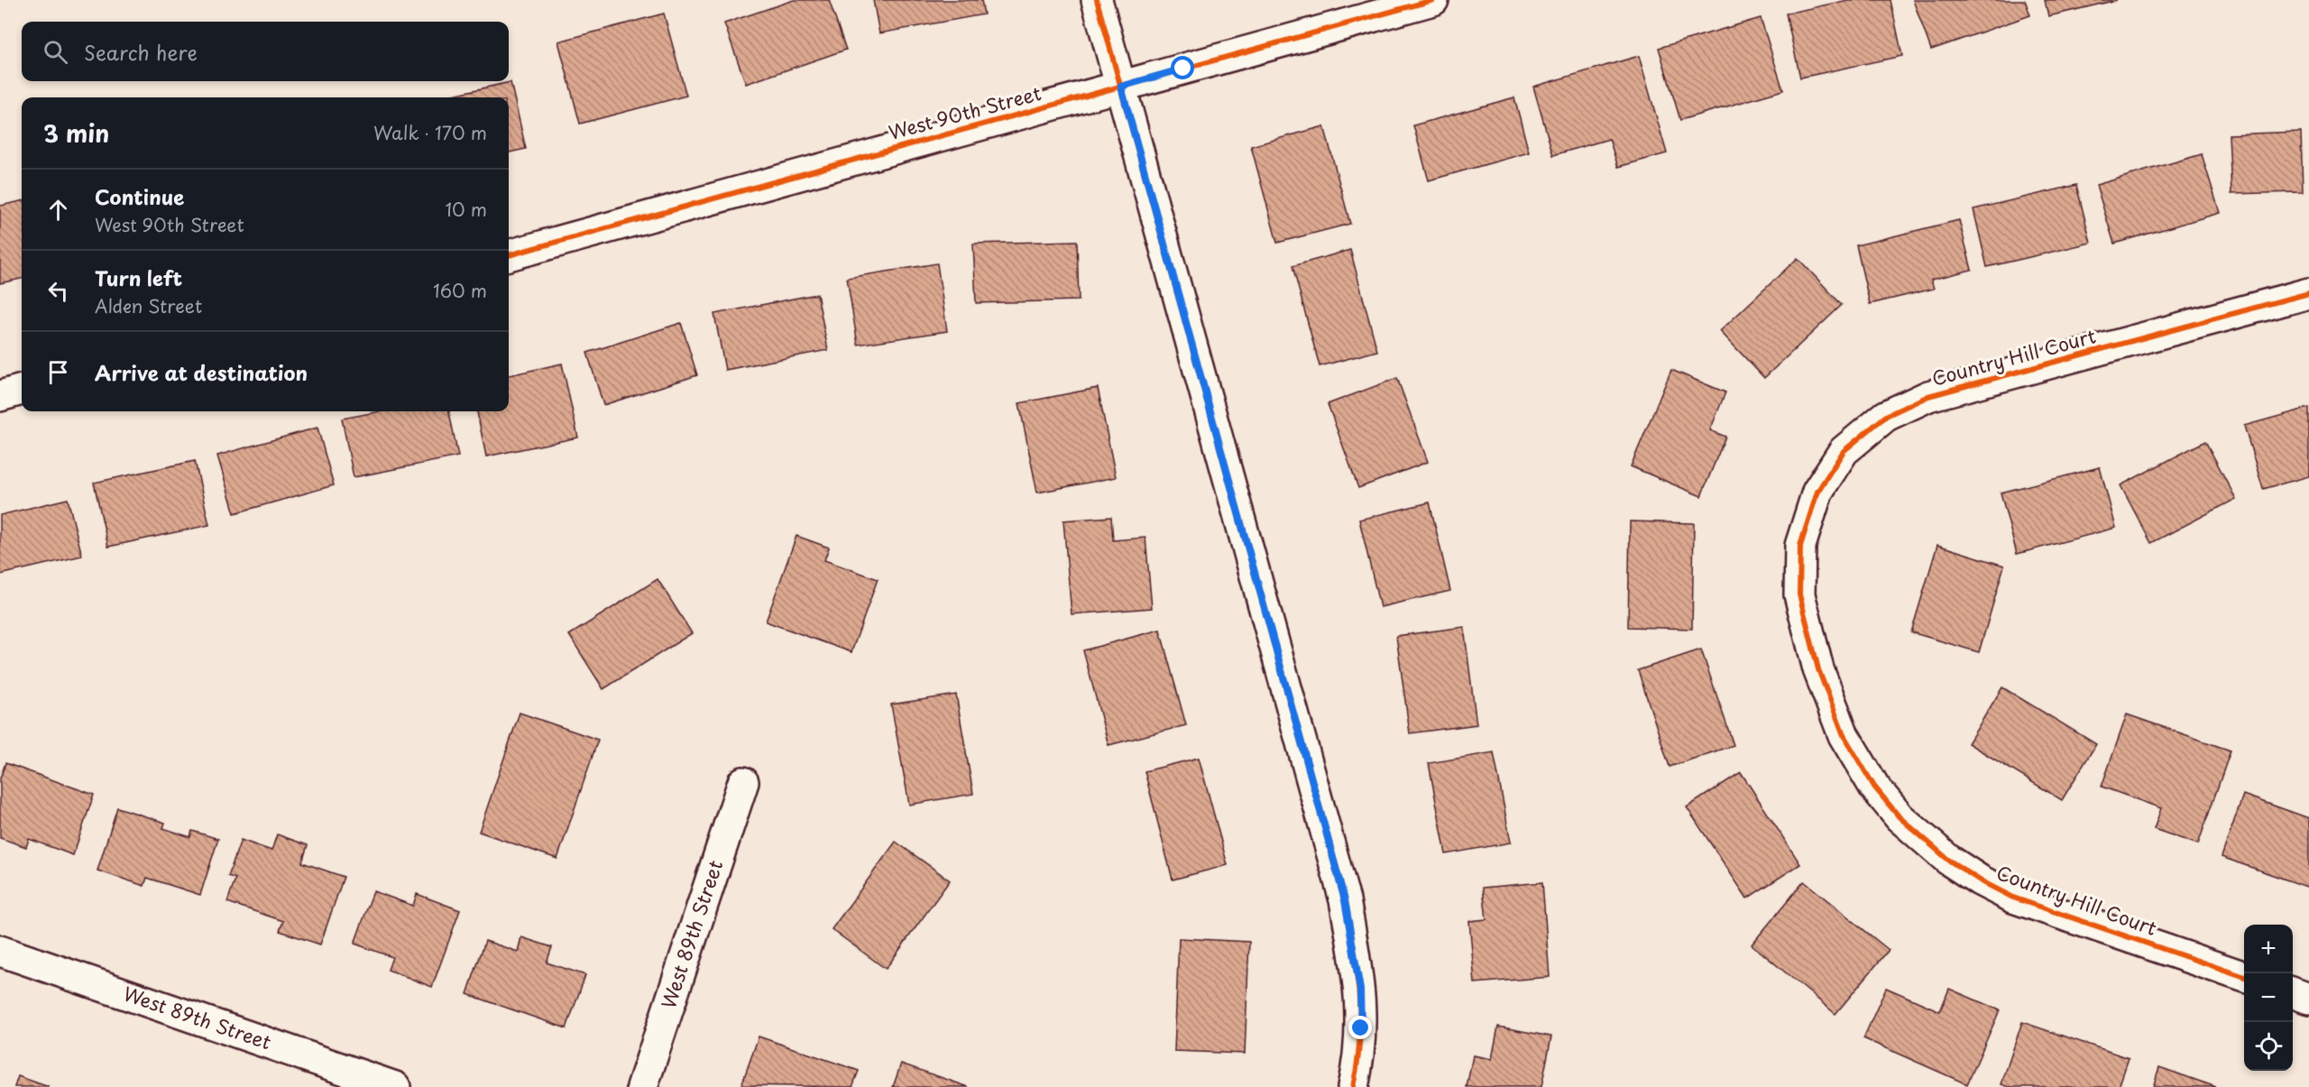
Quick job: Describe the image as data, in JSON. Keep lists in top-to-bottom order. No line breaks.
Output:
{"streets":{"street":["West 90th Street","Country Hill Court","West 89th Street"]},"page":{"search":"Search here","heading":["3 min","Walk · 170 m"],"list":[["Continue","West 90th Street","10 m"],["Turn left","Alden Street","160 m"],"Arrive at destination"],"map_buttons":["+","−"]}}
